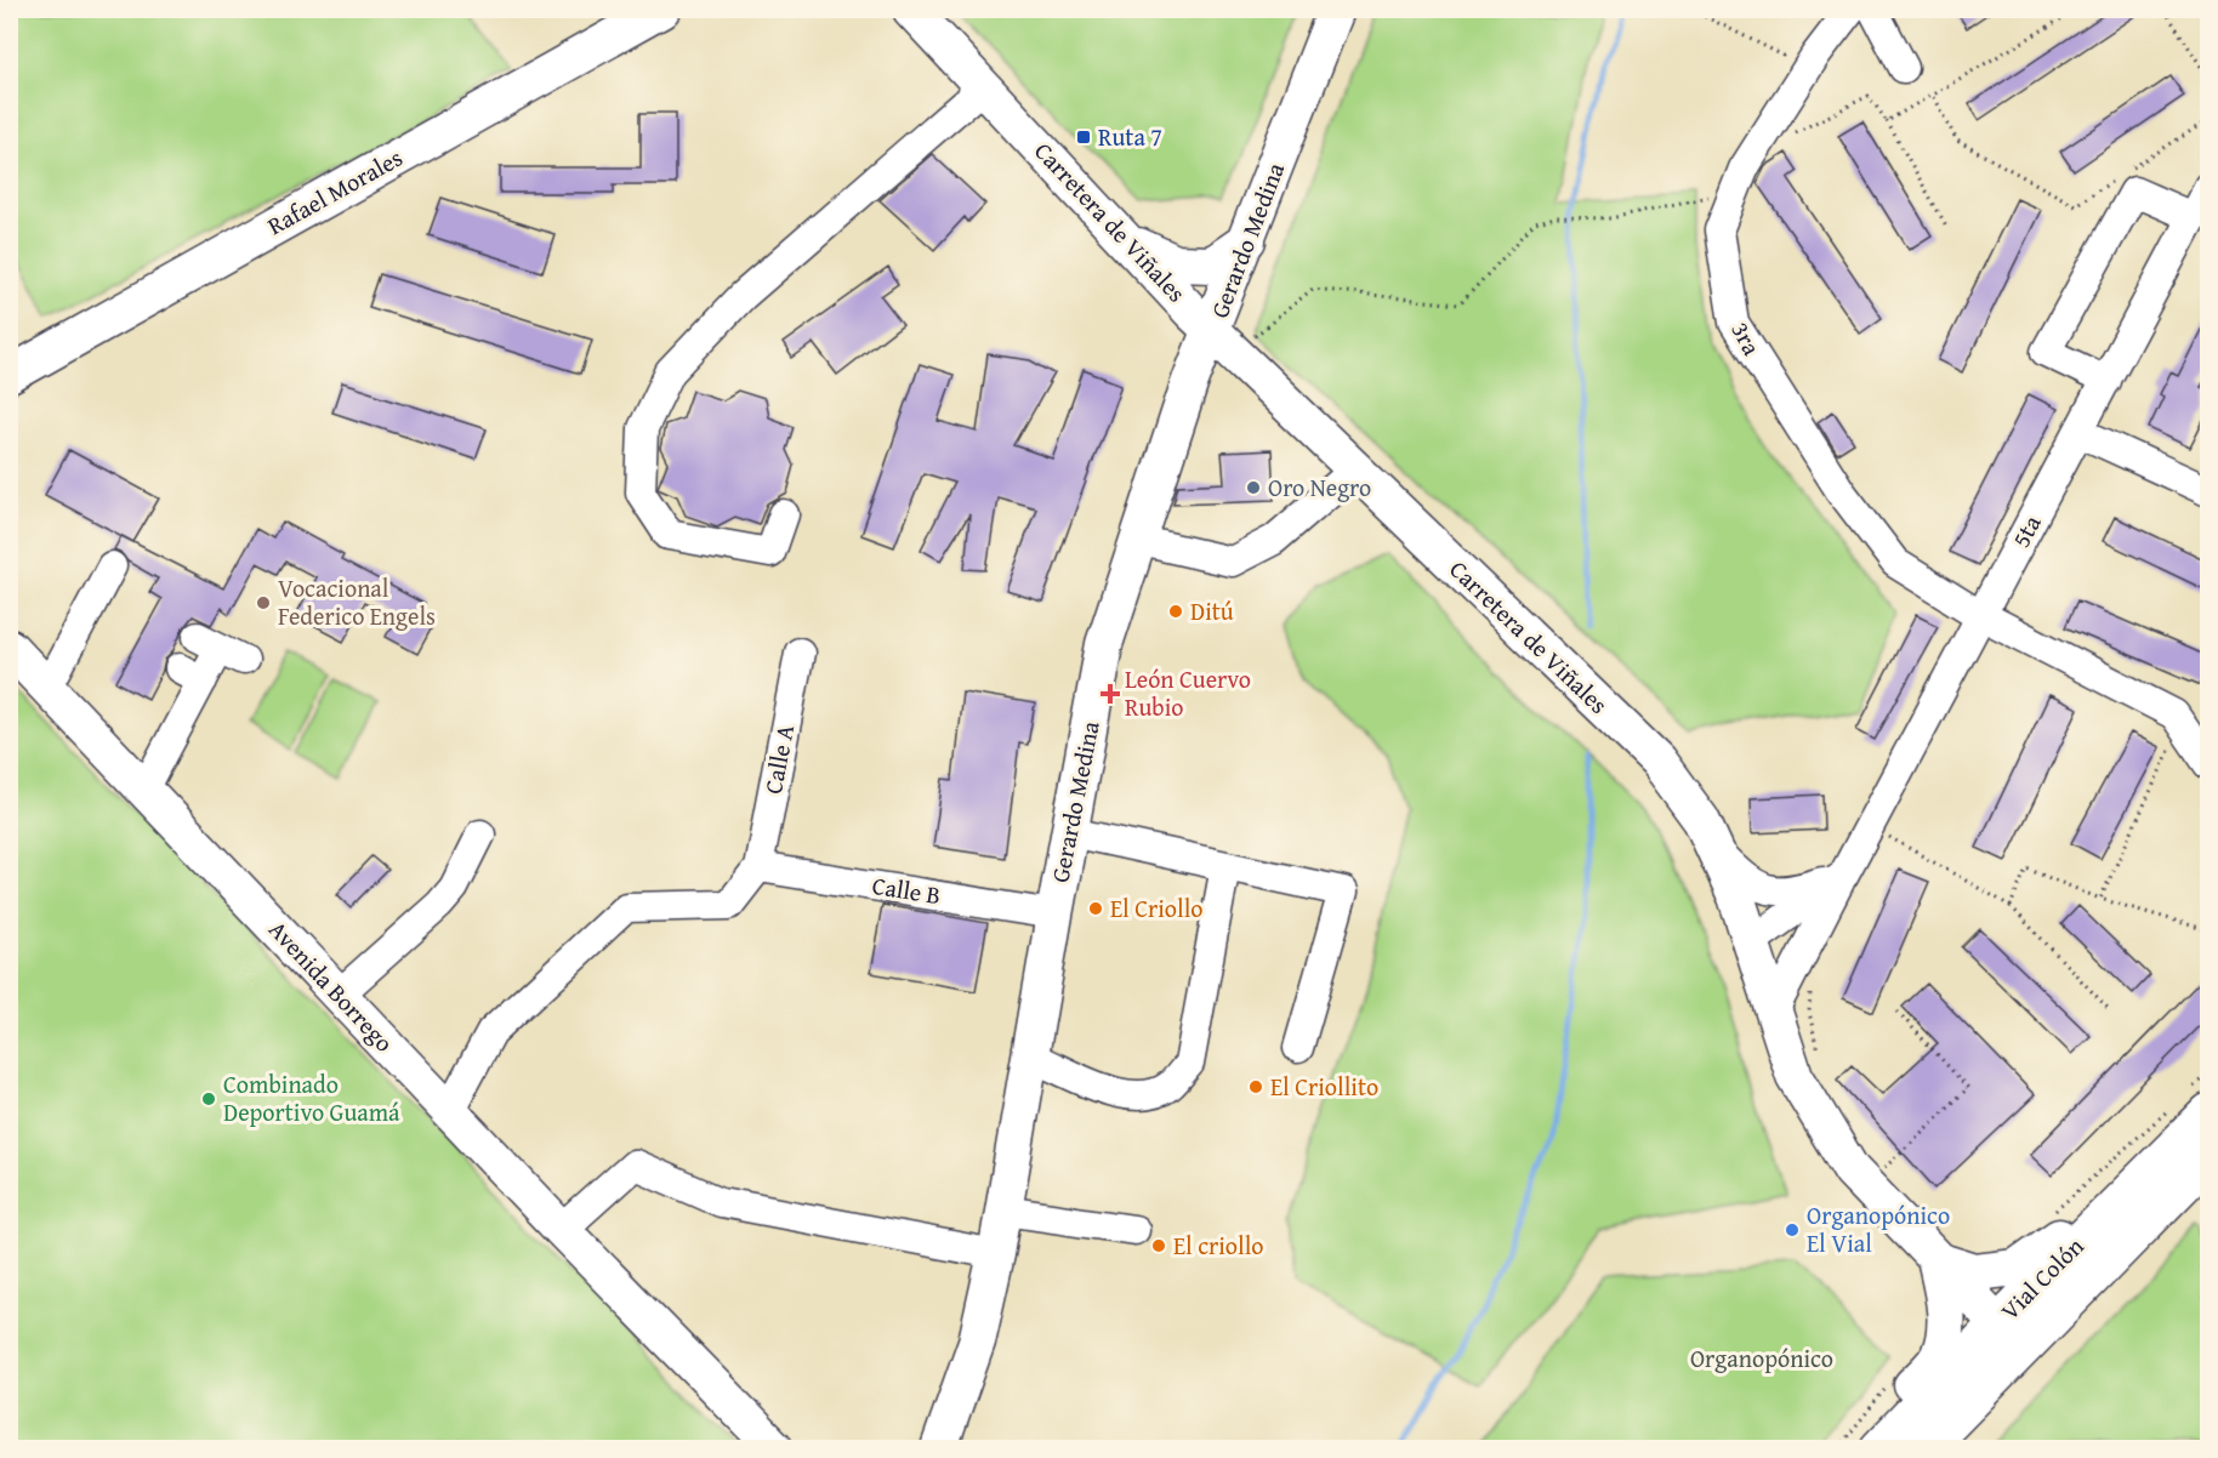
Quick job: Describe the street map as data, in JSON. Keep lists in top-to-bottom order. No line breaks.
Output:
{"streets":{"main road":["Rafael Morales","Carretera de Viñales","Gerardo Medina","Avenida Borrego","Vial Colón"],"street":["3ra","5ta","Calle A","Calle B"]},"crossings":[["Carretera de Viñales","Gerardo Medina"],["Carretera de Viñales","5ta"],["Carretera de Viñales","Vial Colón"],["Gerardo Medina","Calle B"],["3ra","5ta"],["Calle A","Calle B"]],"parks":["Organopónico"],"places":{"transit":["Ruta 7"],"other":["Oro Negro","Vocacional Federico Engels","Ditú","El Criollo","El Criollito","Combinado Deportivo Guamá","Organopónico El Vial","El criollo"],"health":["León Cuervo Rubio"]}}
